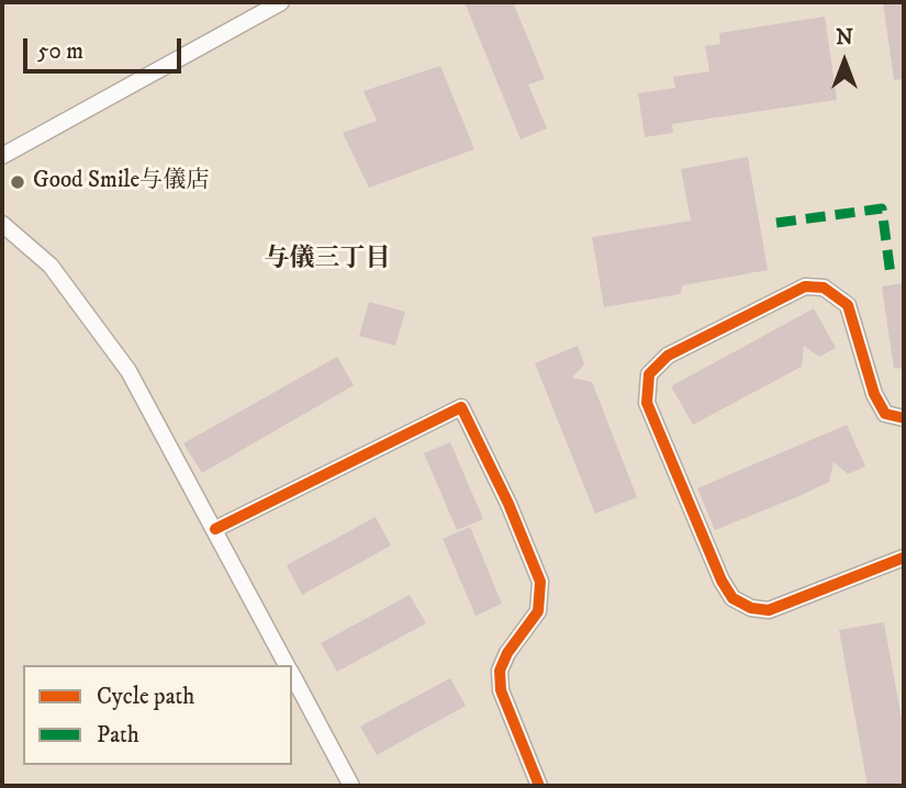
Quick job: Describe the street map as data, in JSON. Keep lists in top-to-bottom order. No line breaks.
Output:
{"districts":["与儀三丁目"],"places":["Good Smile与儀店"],"legend":["Cycle path","Path"],"scale_bar":"50 m","north":"top"}
